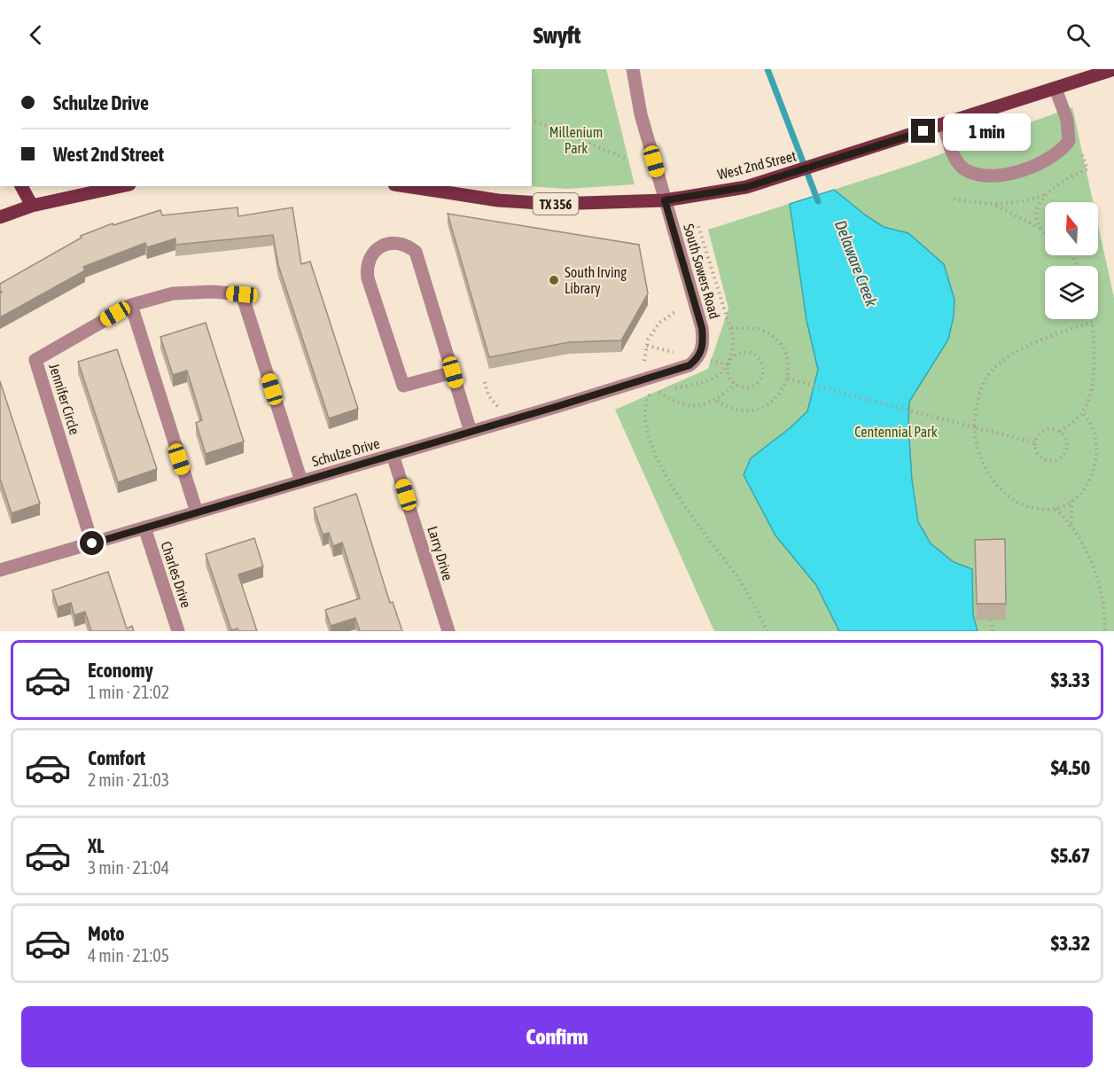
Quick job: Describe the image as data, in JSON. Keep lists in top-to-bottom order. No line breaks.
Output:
{"streets":{"main road":["West 2nd Street","TX 356"],"street":["South Sowers Road","Jennifer Circle","Schulze Drive","Larry Drive","Charles Drive"]},"crossings":[["West 2nd Street","South Sowers Road"],["South Sowers Road","Schulze Drive"],["Jennifer Circle","Schulze Drive"],["Schulze Drive","Larry Drive"],["Schulze Drive","Charles Drive"]],"water":["Delaware Creek"],"parks":["Millenium Park","Centennial Park"],"places":["South Irving Library"],"north":"top","page":{"header":"Swyft","banner":["Schulze Drive","West 2nd Street"],"bubble":"1 min","list":[{"name":"Economy","note":"1 min · 21:02","value":"$3.33"},{"name":"Comfort","note":"2 min · 21:03","value":"$4.50"},{"name":"XL","note":"3 min · 21:04","value":"$5.67"},{"name":"Moto","note":"4 min · 21:05","value":"$3.32"}],"buttons":"Confirm"}}
